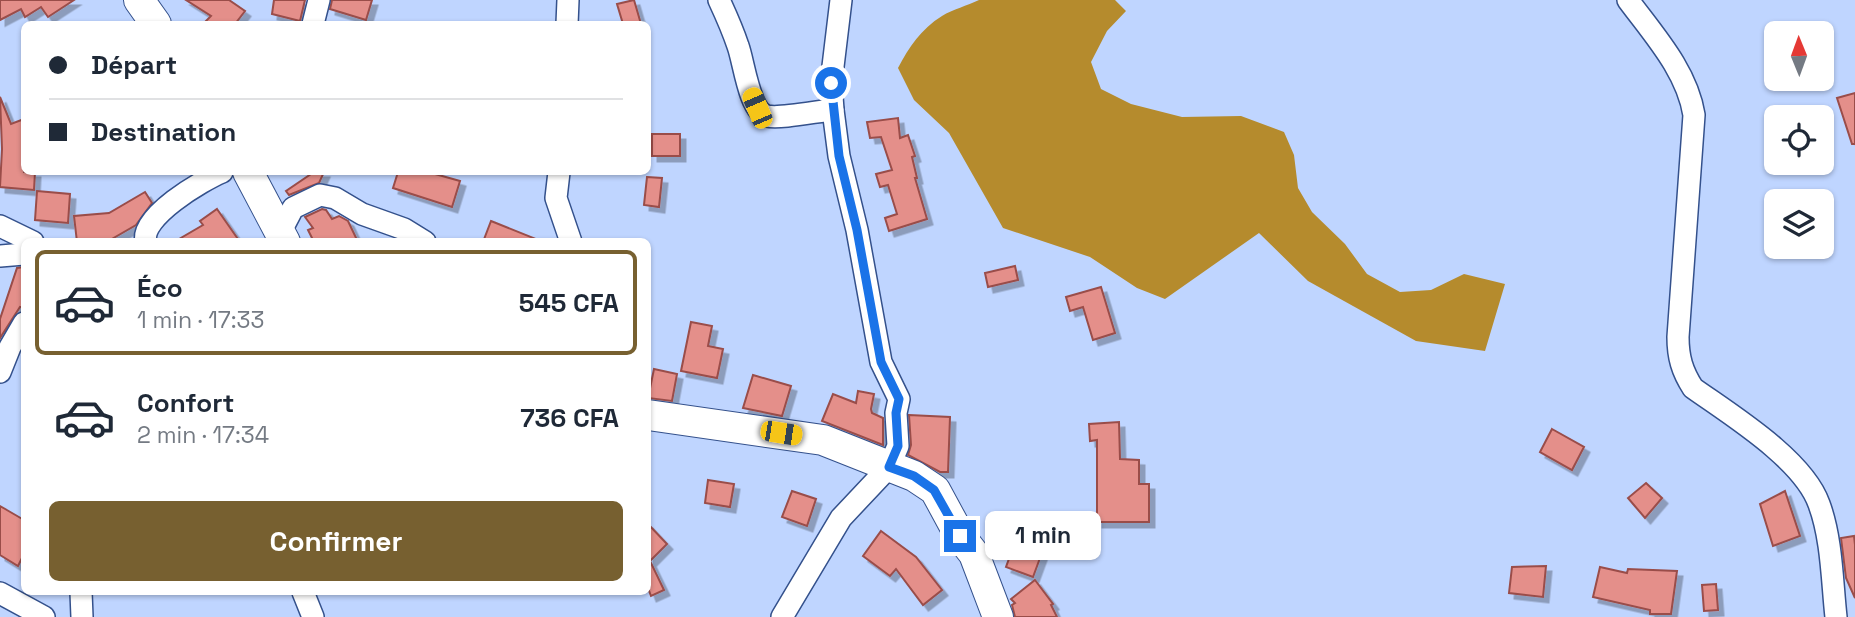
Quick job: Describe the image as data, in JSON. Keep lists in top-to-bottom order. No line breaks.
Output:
{"north":"top","page":{"banner":["Départ","Destination"],"list":[{"name":"Éco","note":"1 min · 17:33","value":"545 CFA"},{"name":"Confort","note":"2 min · 17:34","value":"736 CFA"}],"buttons":"Confirmer","bubble":"1 min"}}
